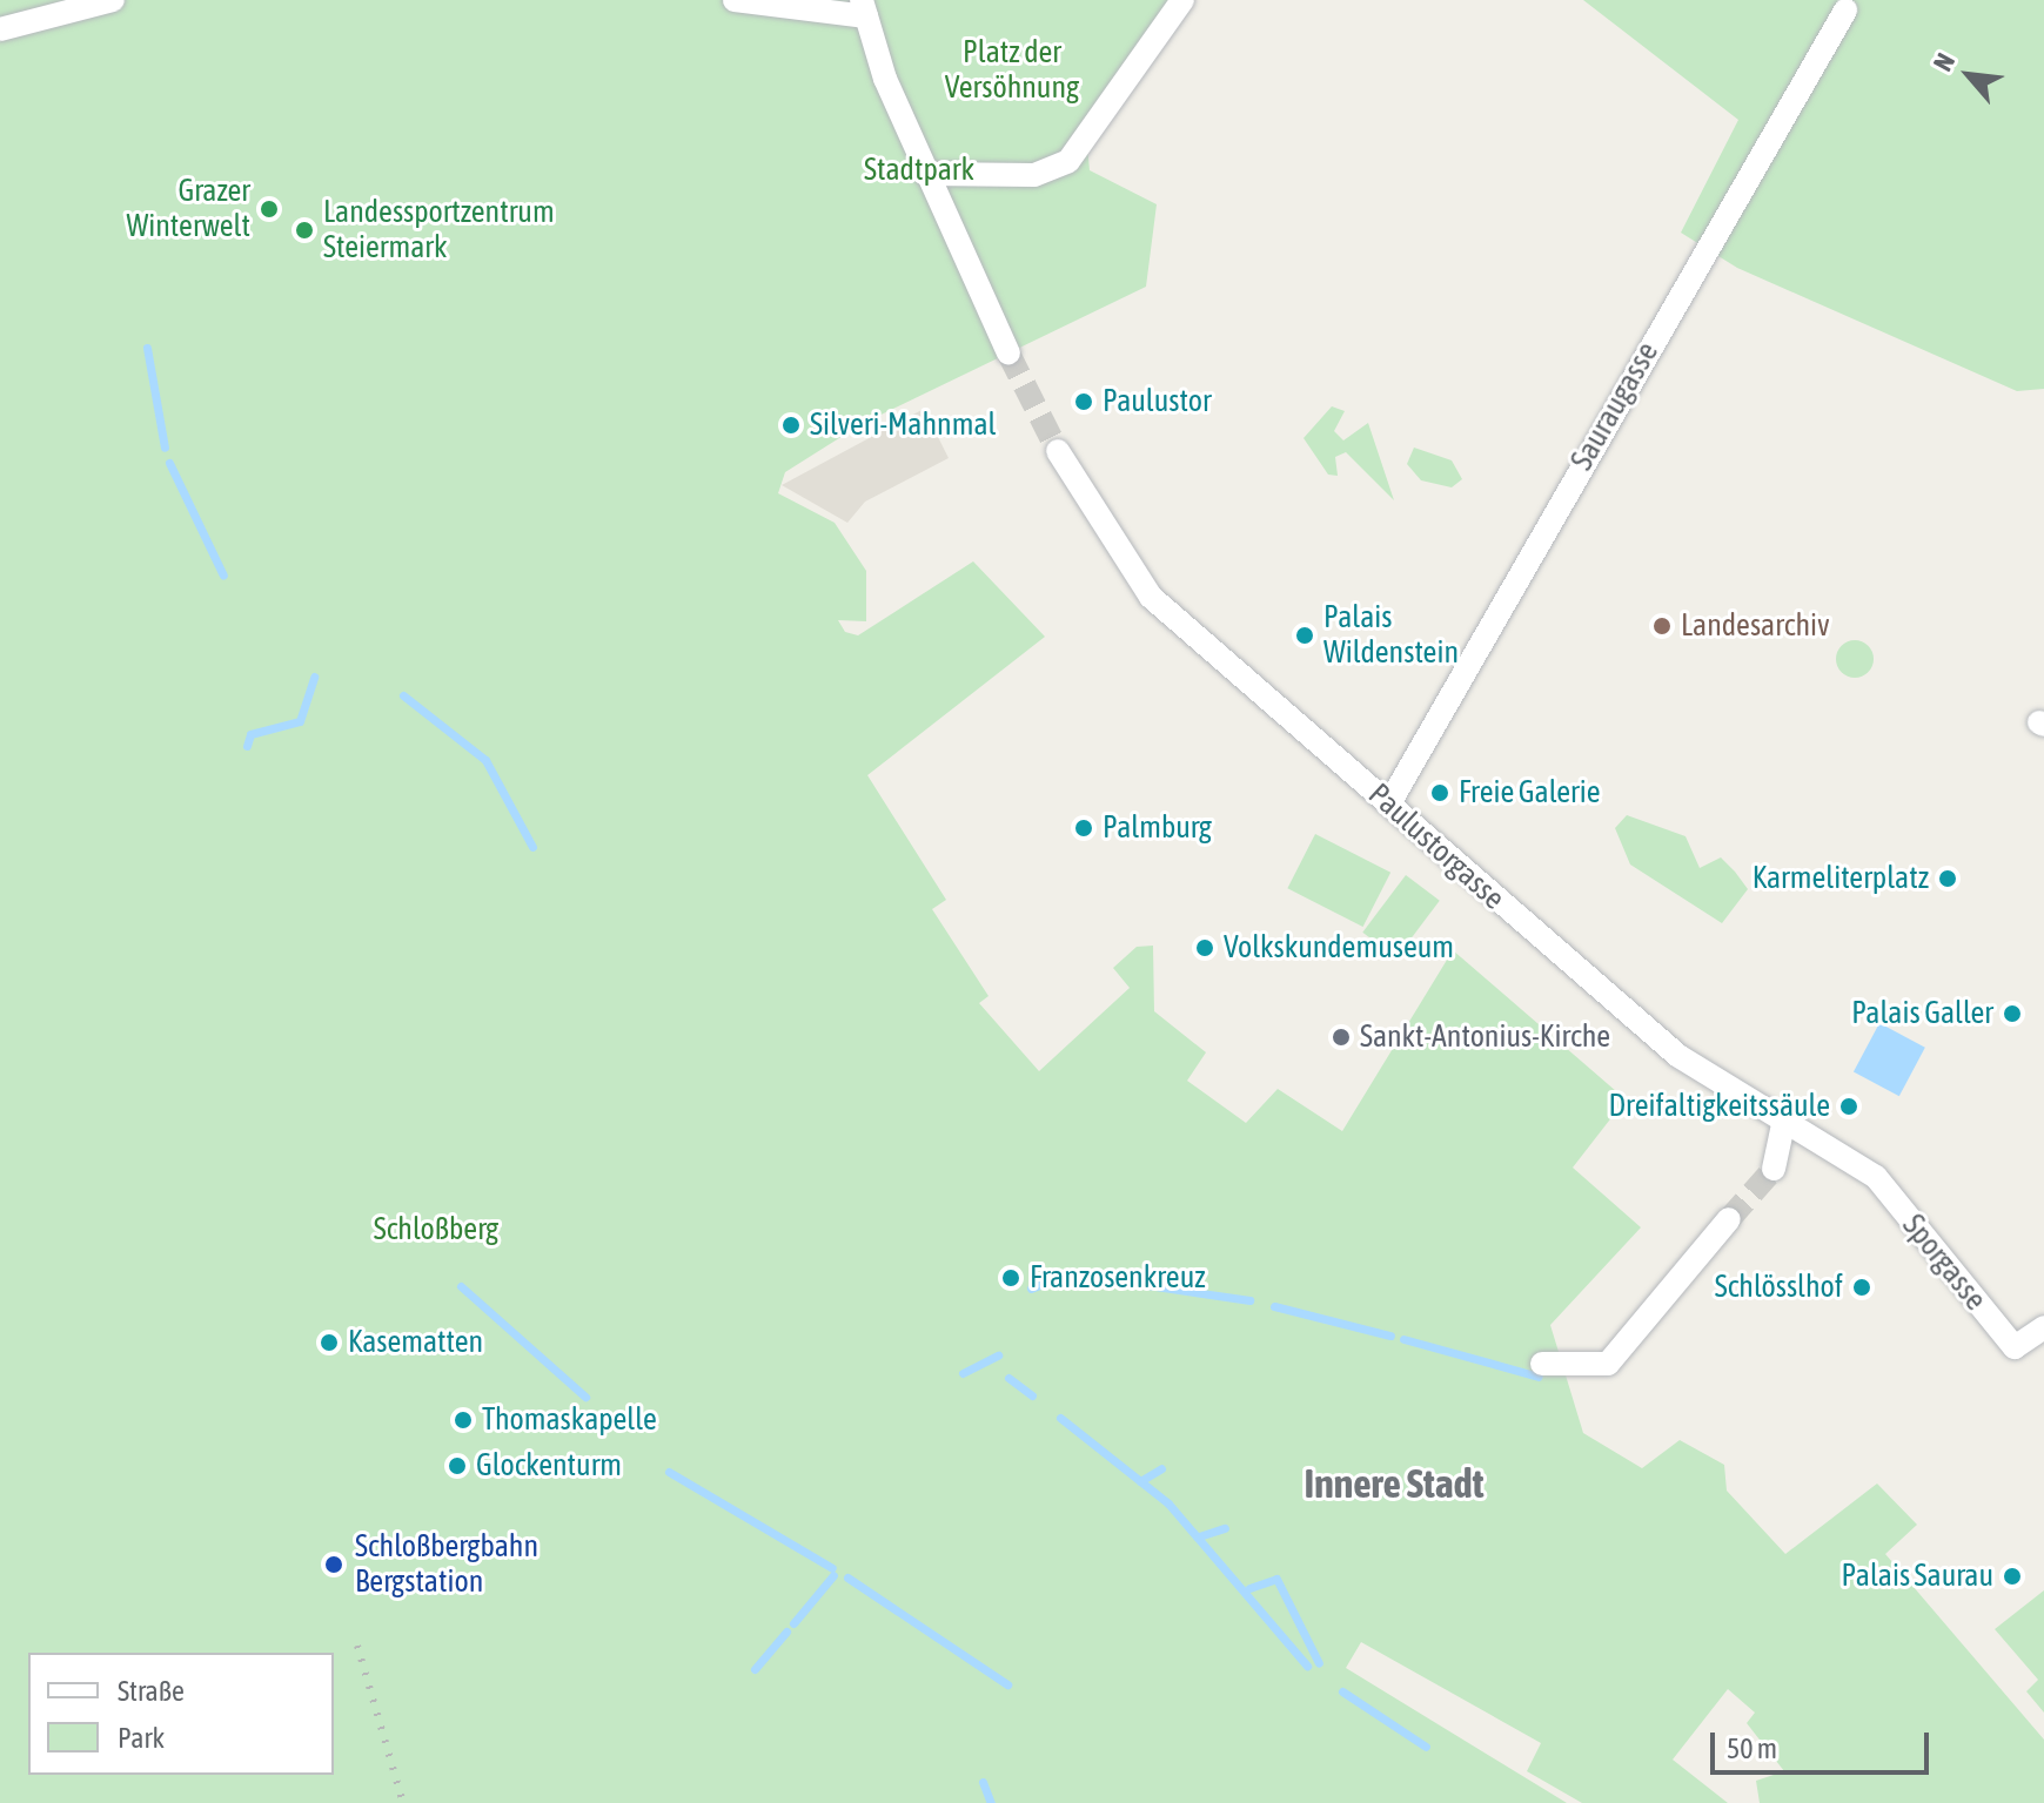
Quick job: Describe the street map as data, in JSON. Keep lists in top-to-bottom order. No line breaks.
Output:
{"streets":{"street":["Sauraugasse","Paulustorgasse","Sporgasse"]},"crossings":[["Sauraugasse","Paulustorgasse"],["Paulustorgasse","Sporgasse"]],"districts":["Innere Stadt"],"parks":["Platz der Versöhnung","Stadtpark","Schloßberg"],"places":["Grazer Winterwelt","Landessportzentrum Steiermark","Paulustor","Silveri-Mahnmal","Landesarchiv","Palais Wildenstein","Freie Galerie","Palmburg","Karmeliterplatz","Volkskundemuseum","Palais Galler","Sankt-Antonius-Kirche","Dreifaltigkeitssäule","Franzosenkreuz","Schlösslhof","Kasematten","Thomaskapelle","Glockenturm","Schloßbergbahn Bergstation","Palais Saurau"],"legend":["Straße","Park"],"scale_bar":"50 m","north":"top left"}
